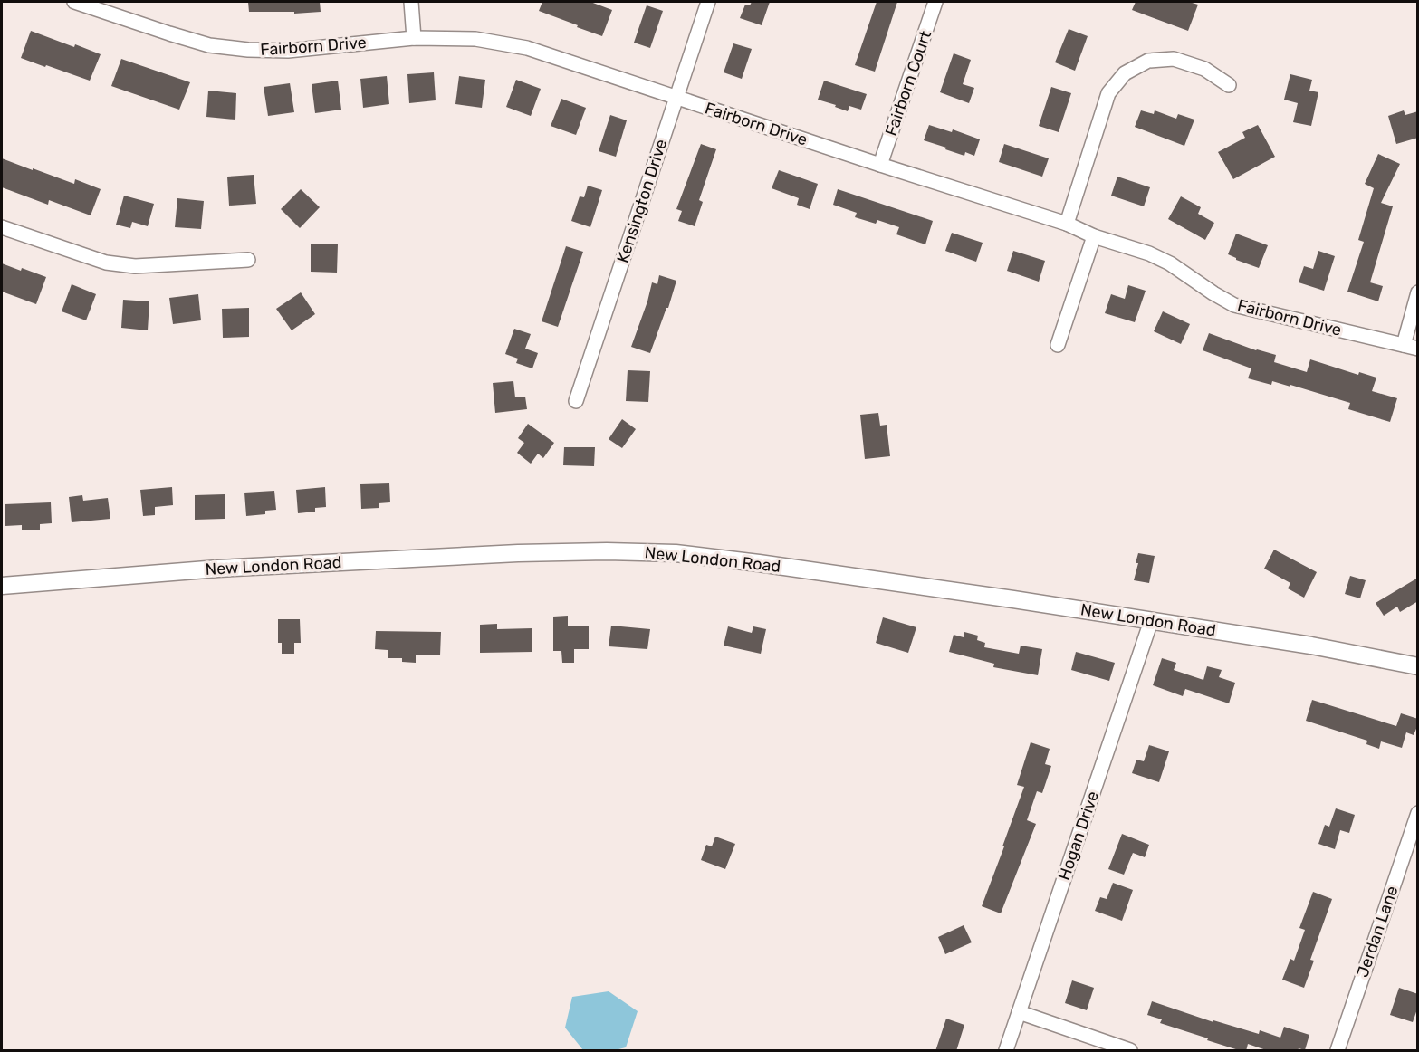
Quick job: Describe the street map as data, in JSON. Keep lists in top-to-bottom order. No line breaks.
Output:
{"streets":{"street":["Fairborn Drive","Fairborn Court","Kensington Drive","New London Road","Hogan Drive","Jerdan Lane"]},"crossings":[["Fairborn Drive","Fairborn Court"],["Fairborn Drive","Kensington Drive"],["New London Road","Hogan Drive"]]}
